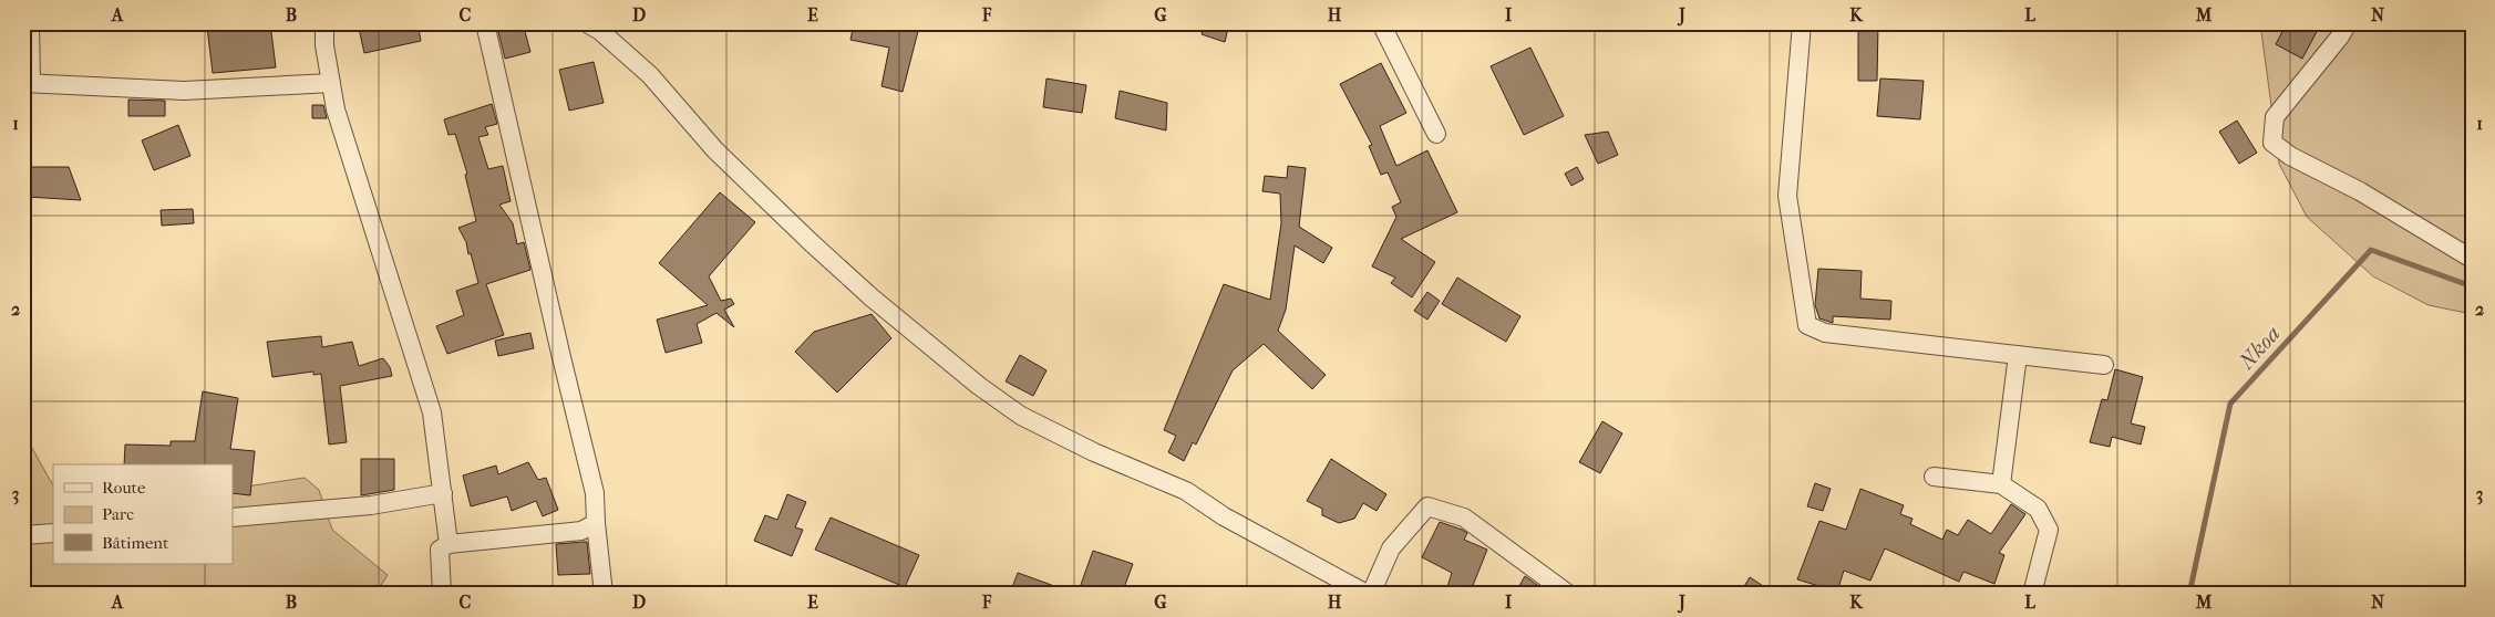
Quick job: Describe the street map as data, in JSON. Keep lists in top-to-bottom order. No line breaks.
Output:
{"water":["Nkoa"],"legend":["Route","Parc","Bâtiment"],"grid":{"columns":["A","B","C","D","E","F","G","H","I","J","K","L","M","N"],"rows":["1","2","3"]}}
